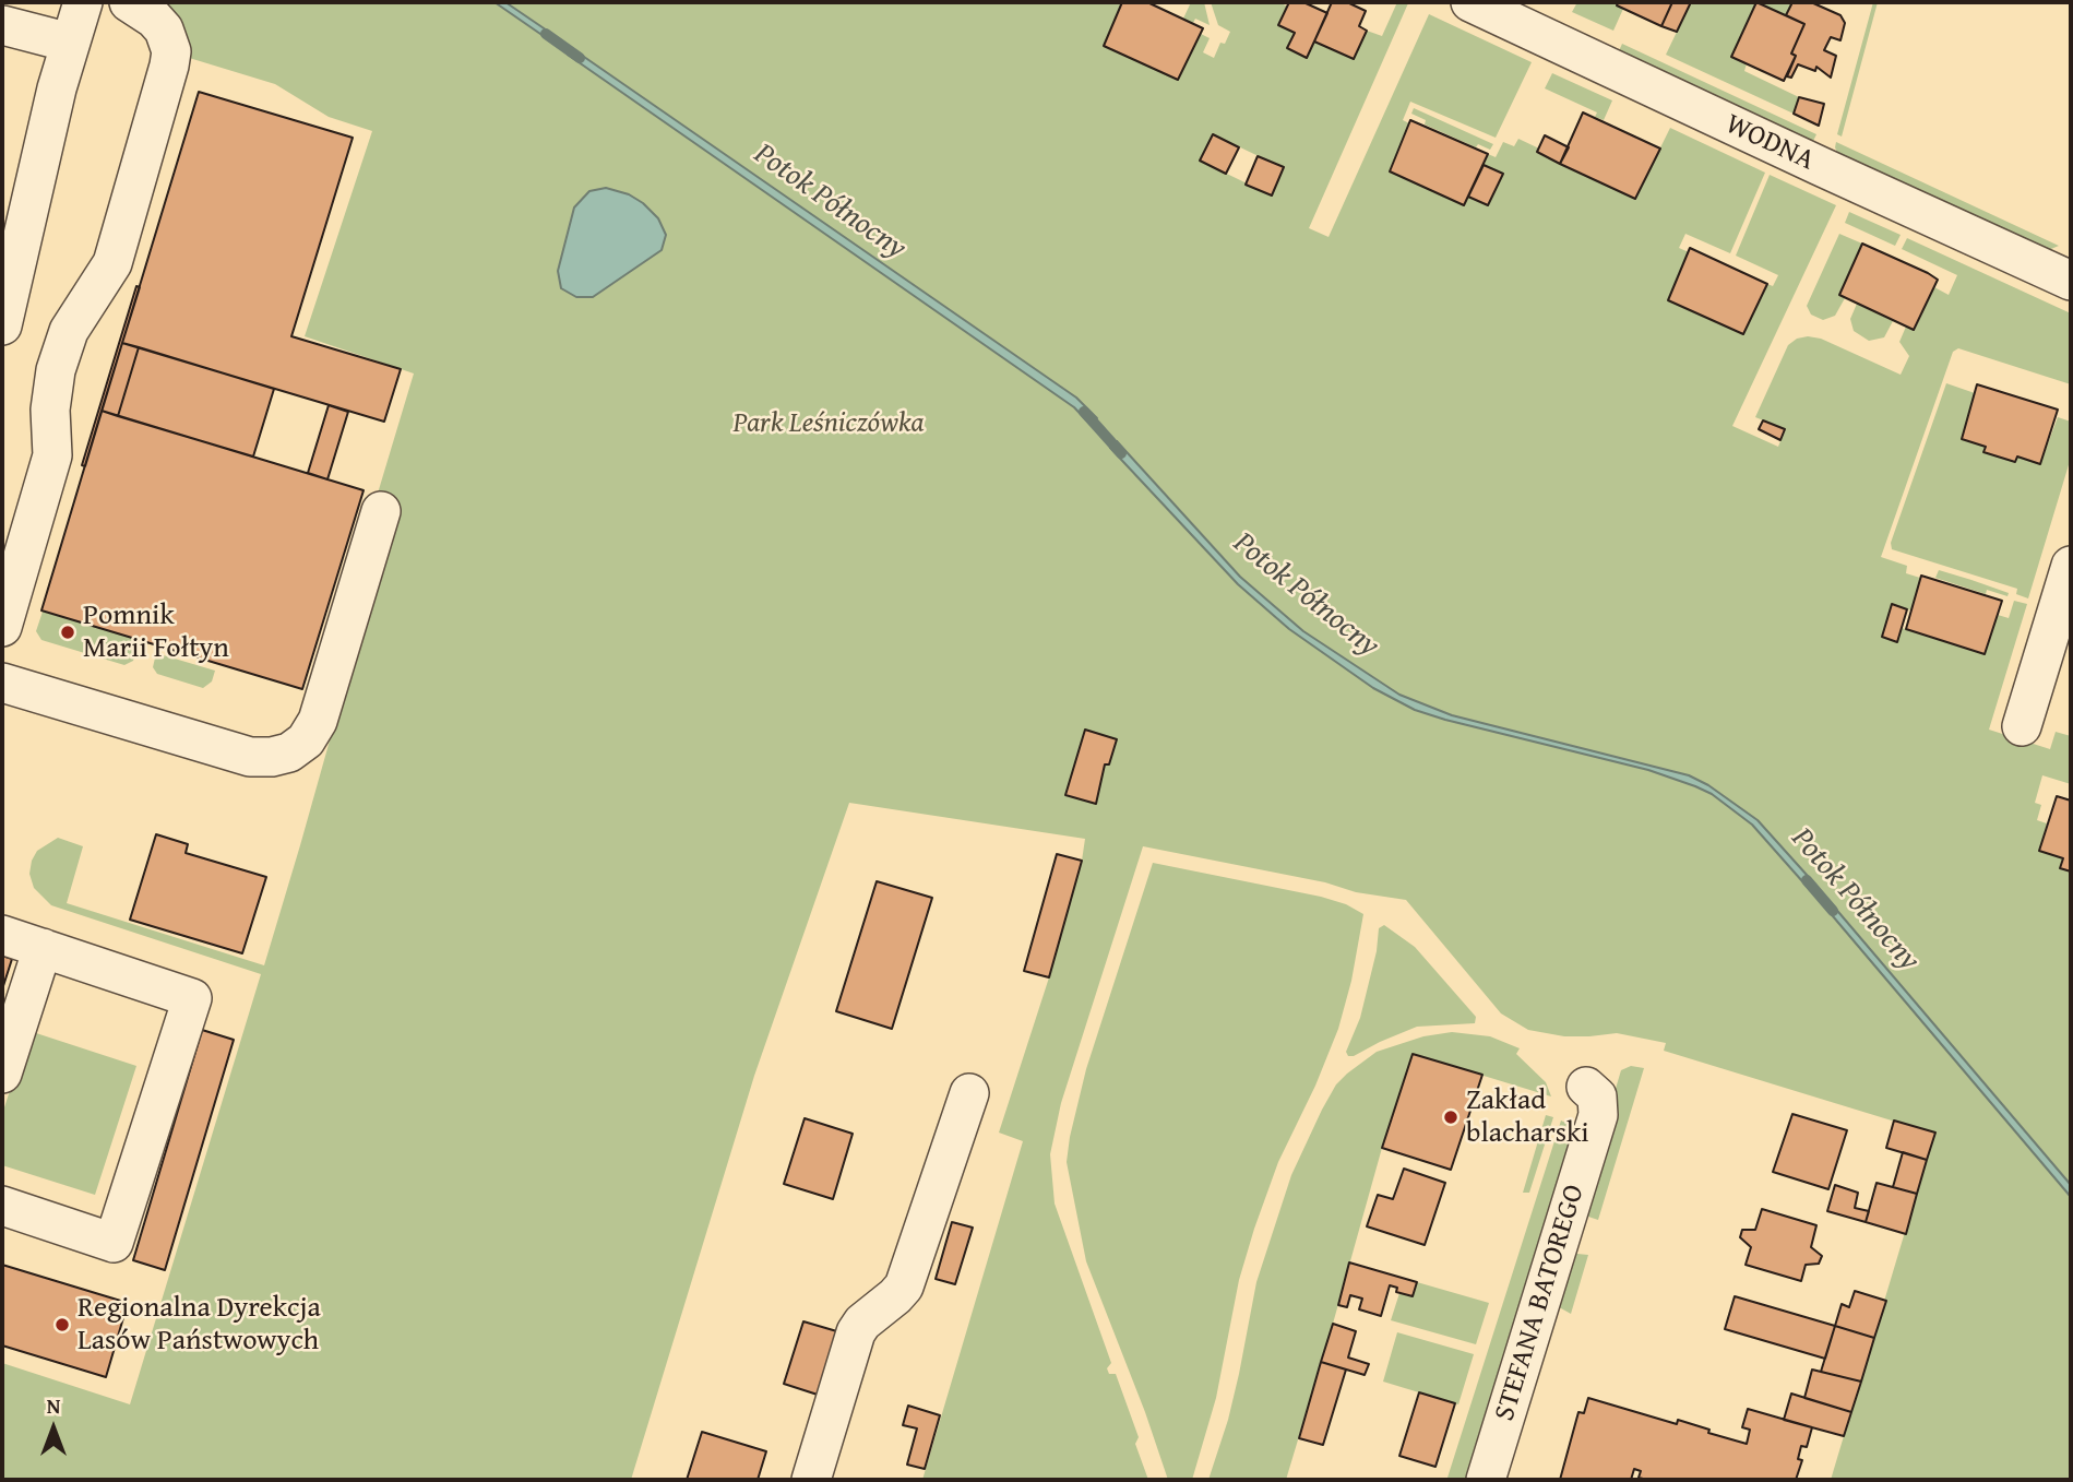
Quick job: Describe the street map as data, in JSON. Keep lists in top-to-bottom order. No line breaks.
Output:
{"streets":{"street":["WODNA","STEFANA BATOREGO"]},"water":["Potok Północny"],"parks":["Park Leśniczówka"],"places":["Pomnik Marii Fołtyn","Zakład blacharski","Regionalna Dyrekcja Lasów Państwowych"],"north":"top"}
